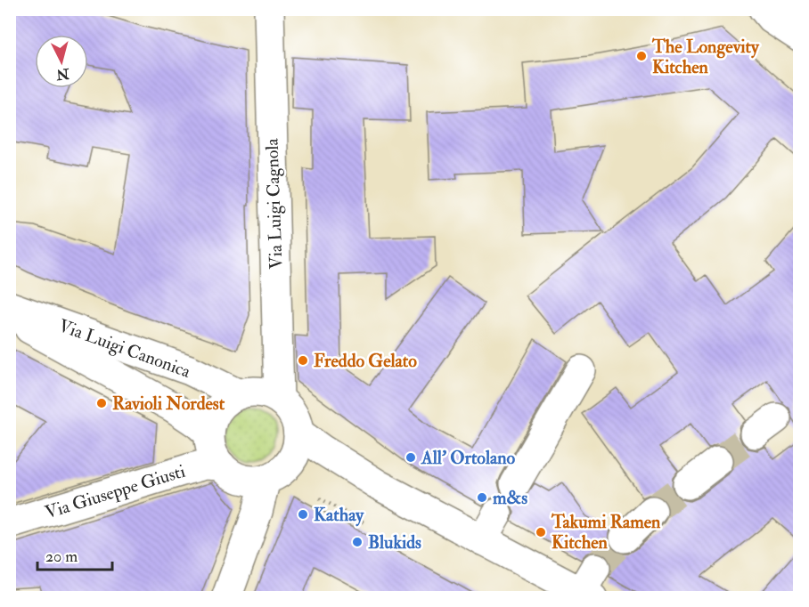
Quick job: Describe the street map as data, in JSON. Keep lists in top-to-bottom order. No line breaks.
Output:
{"streets":{"street":["Via Luigi Cagnola","Via Luigi Canonica","Via Giuseppe Giusti"]},"crossings":[["Via Luigi Cagnola","Via Luigi Canonica"],["Via Luigi Cagnola","Via Giuseppe Giusti"],["Via Luigi Canonica","Via Giuseppe Giusti"]],"places":["The Longevity Kitchen","Freddo Gelato","Ravioli Nordest","All' Ortolano","m&s","Kathay","Takumi Ramen Kitchen","Blukids"],"scale_bar":"20 m","north":"bottom"}
